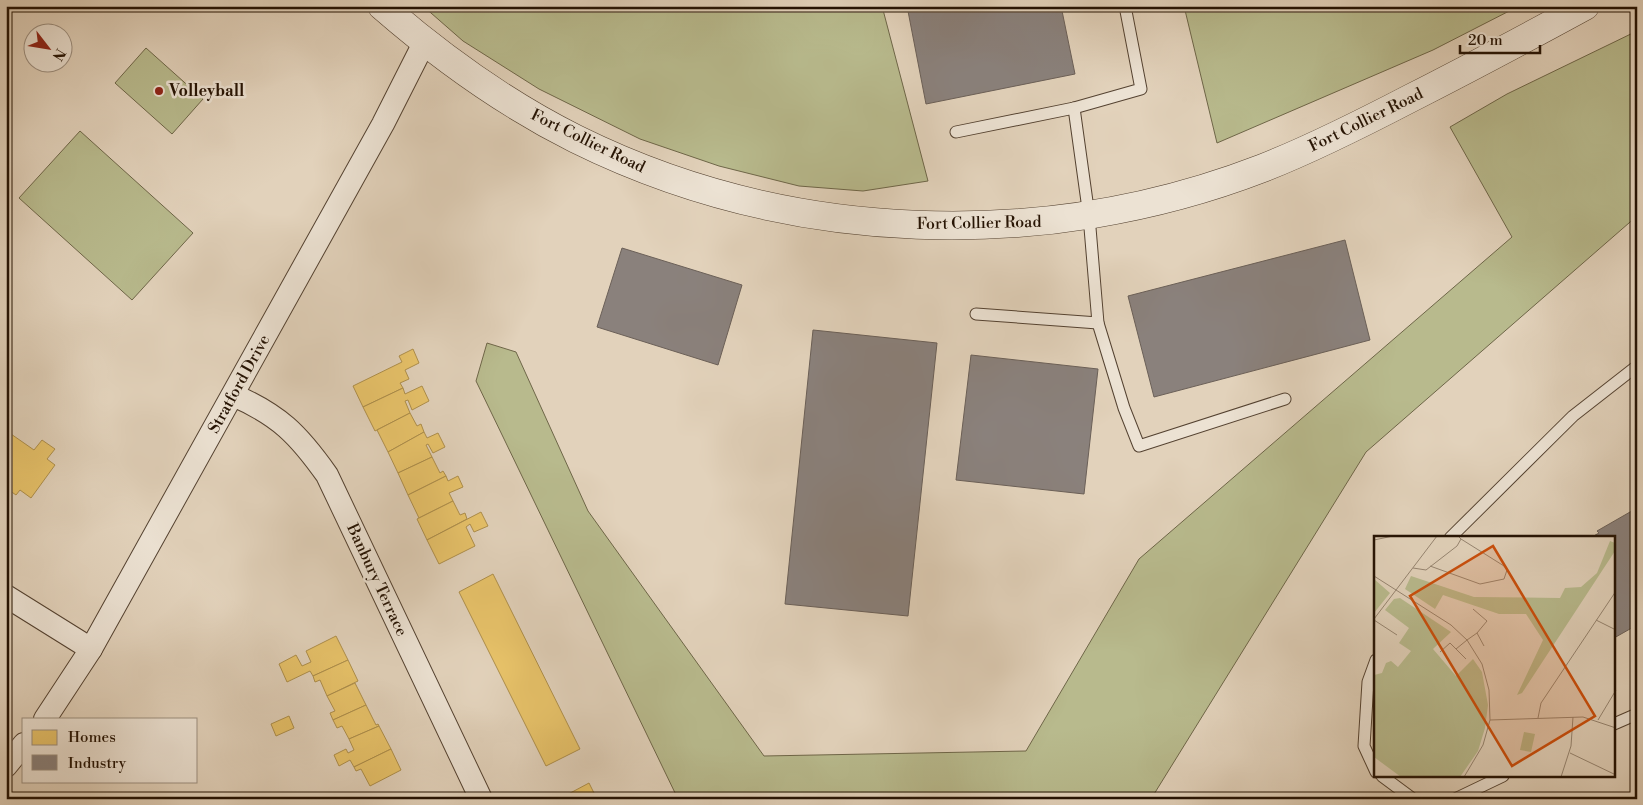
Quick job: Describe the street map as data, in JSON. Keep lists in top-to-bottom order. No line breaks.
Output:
{"streets":{"street":["Fort Collier Road","Stratford Drive","Banbury Terrace"]},"crossings":[["Fort Collier Road","Stratford Drive"],["Stratford Drive","Banbury Terrace"]],"places":["Volleyball"],"legend":["Homes","Industry"],"scale_bar":"20 m","north":"bottom right"}
